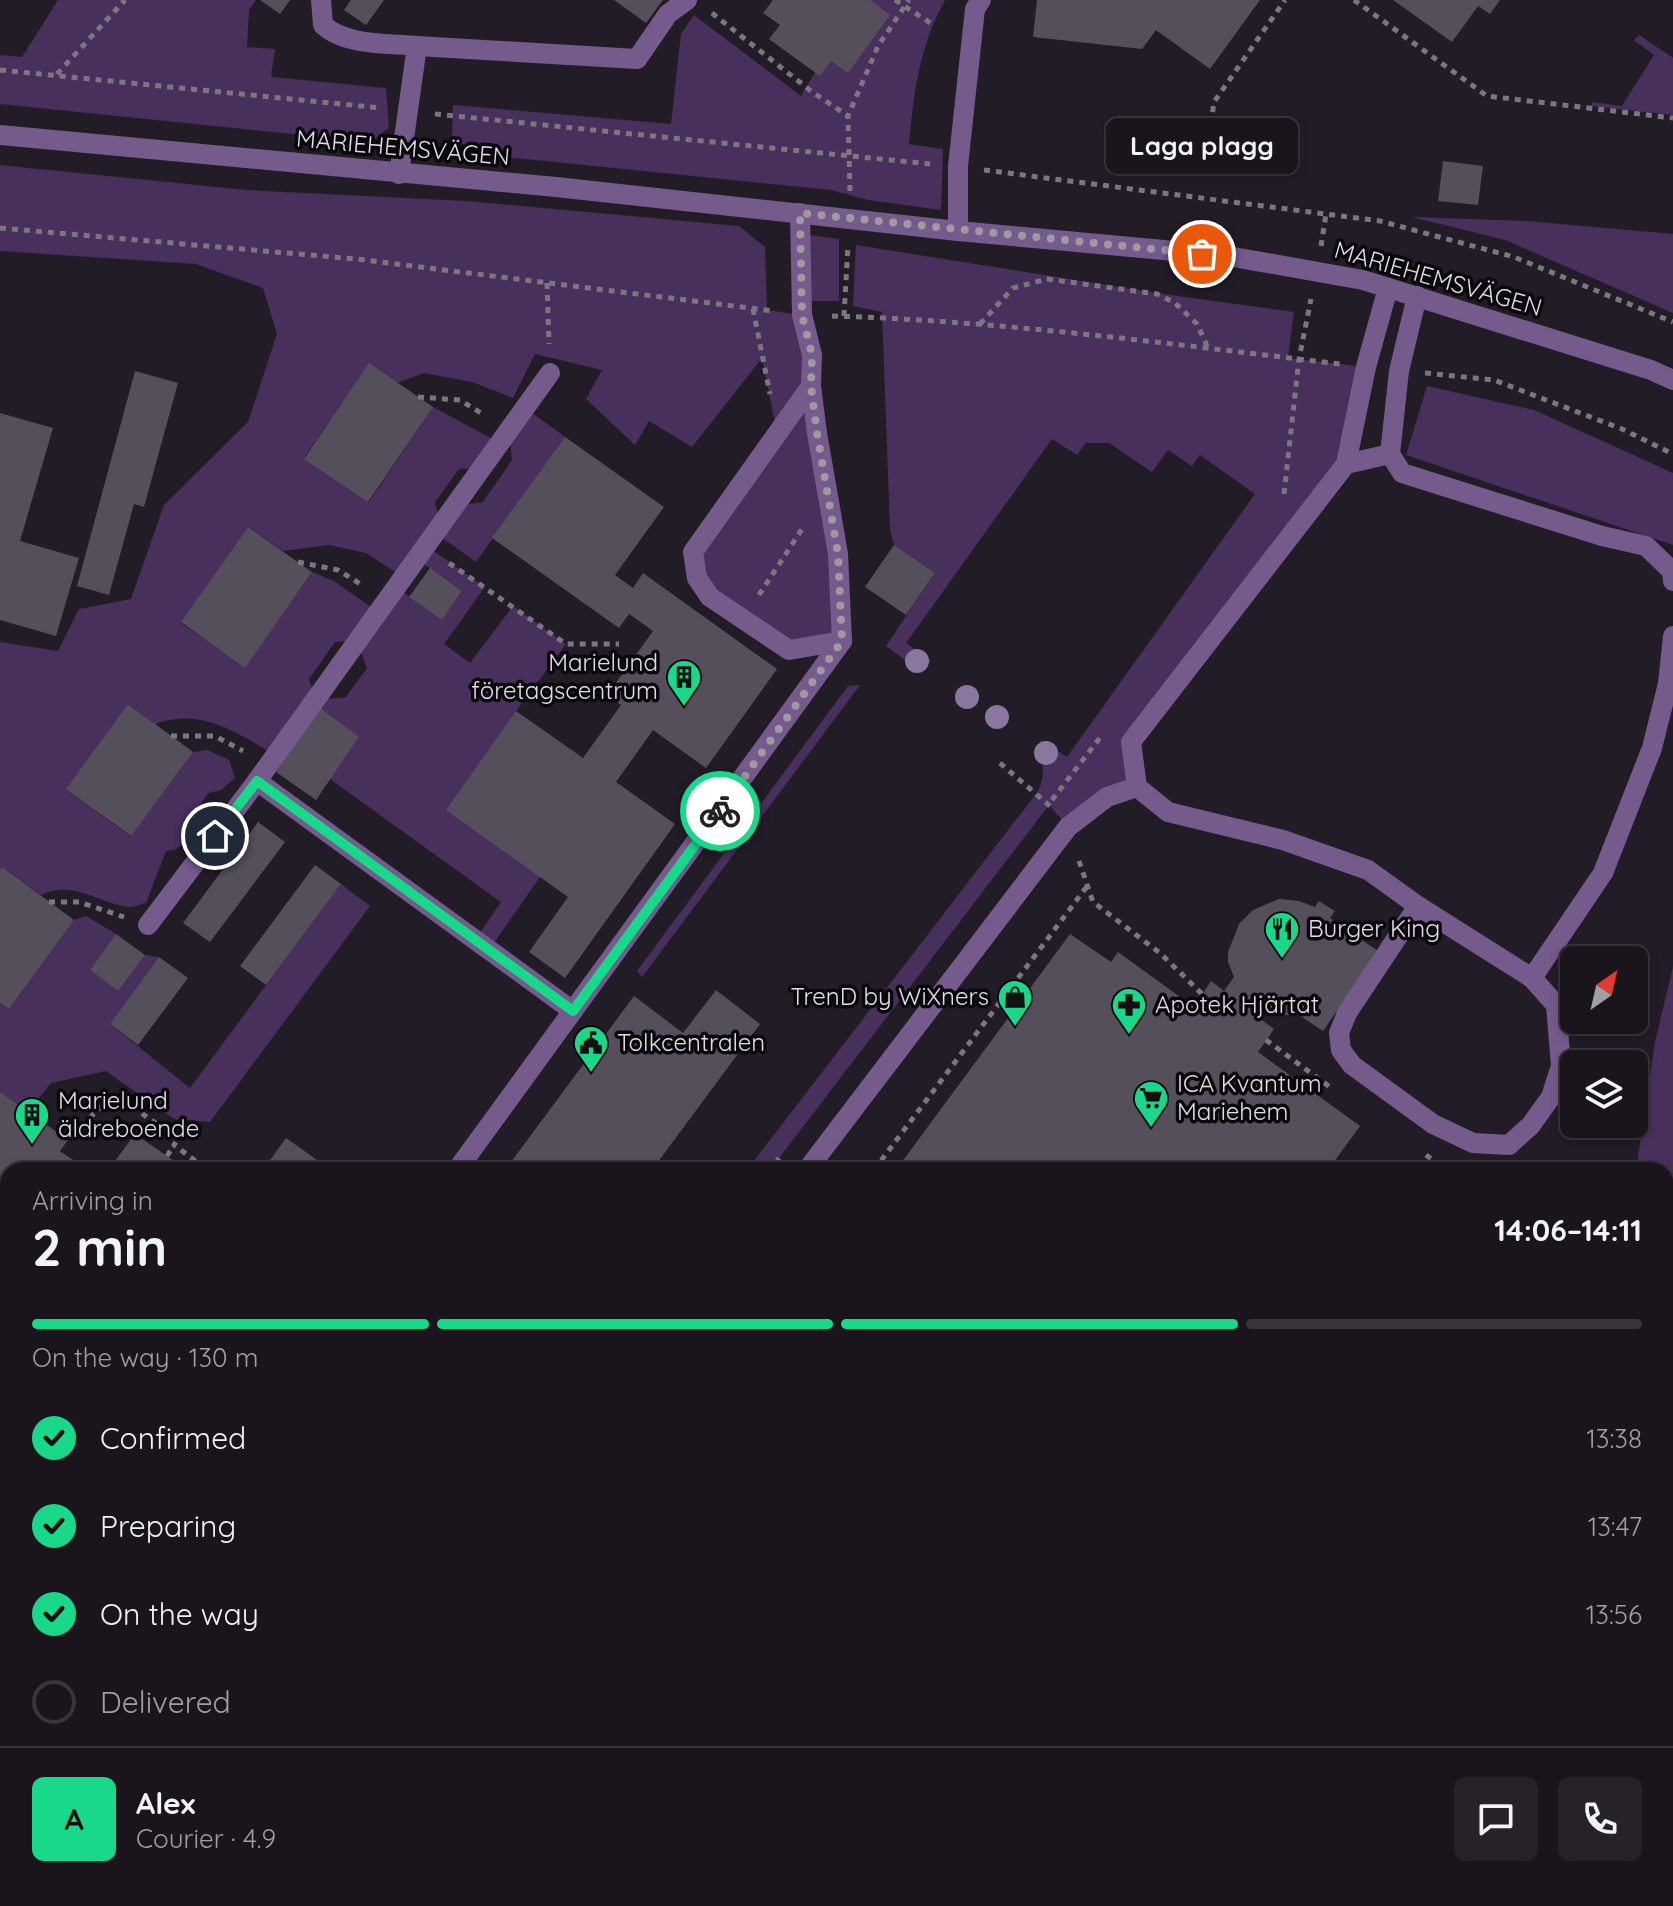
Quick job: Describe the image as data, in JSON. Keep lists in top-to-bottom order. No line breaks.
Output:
{"streets":{"street":["MARIEHEMSVÄGEN"]},"places":{"other":["Laga plagg"],"building":["Marielund företagscentrum","Marielund äldreboende"],"restaurant":["Burger King"],"shop":["TrenD by WiXners"],"pharmacy":["Apotek Hjärtat"],"public building":["Tolkcentralen"],"supermarket":["ICA Kvantum Mariehem"]},"north":"top right","page":{"bubble":"Laga plagg","heading":["2 min","Arriving in","14:06–14:11"],"panel":["Alex","Courier · 4.9"],"bar":"On the way · 130 m","list":[["Confirmed","13:38"],["Preparing","13:47"],["On the way","13:56"],"Delivered"],"round":"A"}}
